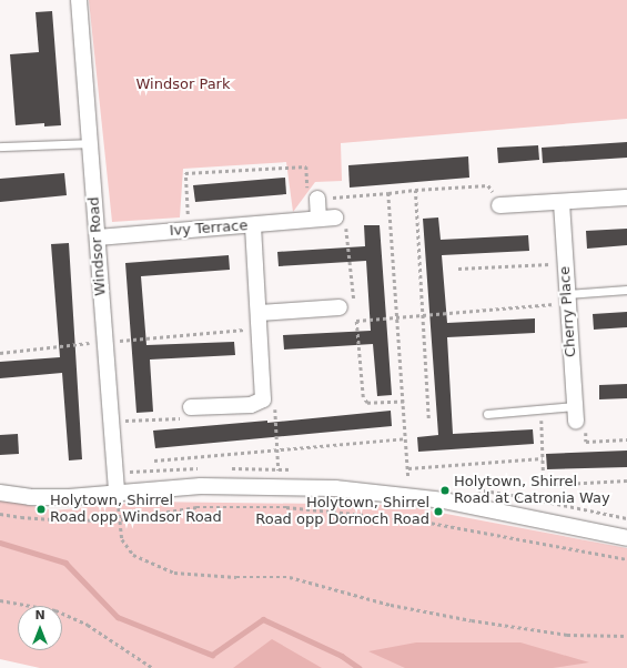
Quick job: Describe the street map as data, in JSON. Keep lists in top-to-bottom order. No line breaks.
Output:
{"streets":{"street":["Ivy Terrace","Windsor Road","Cherry Place"]},"crossings":[["Ivy Terrace","Windsor Road"]],"parks":["Windsor Park"],"places":["Holytown, Shirrel Road at Catronia Way","Holytown, Shirrel Road opp Windsor Road","Holytown, Shirrel Road opp Dornoch Road"],"north":"top"}
